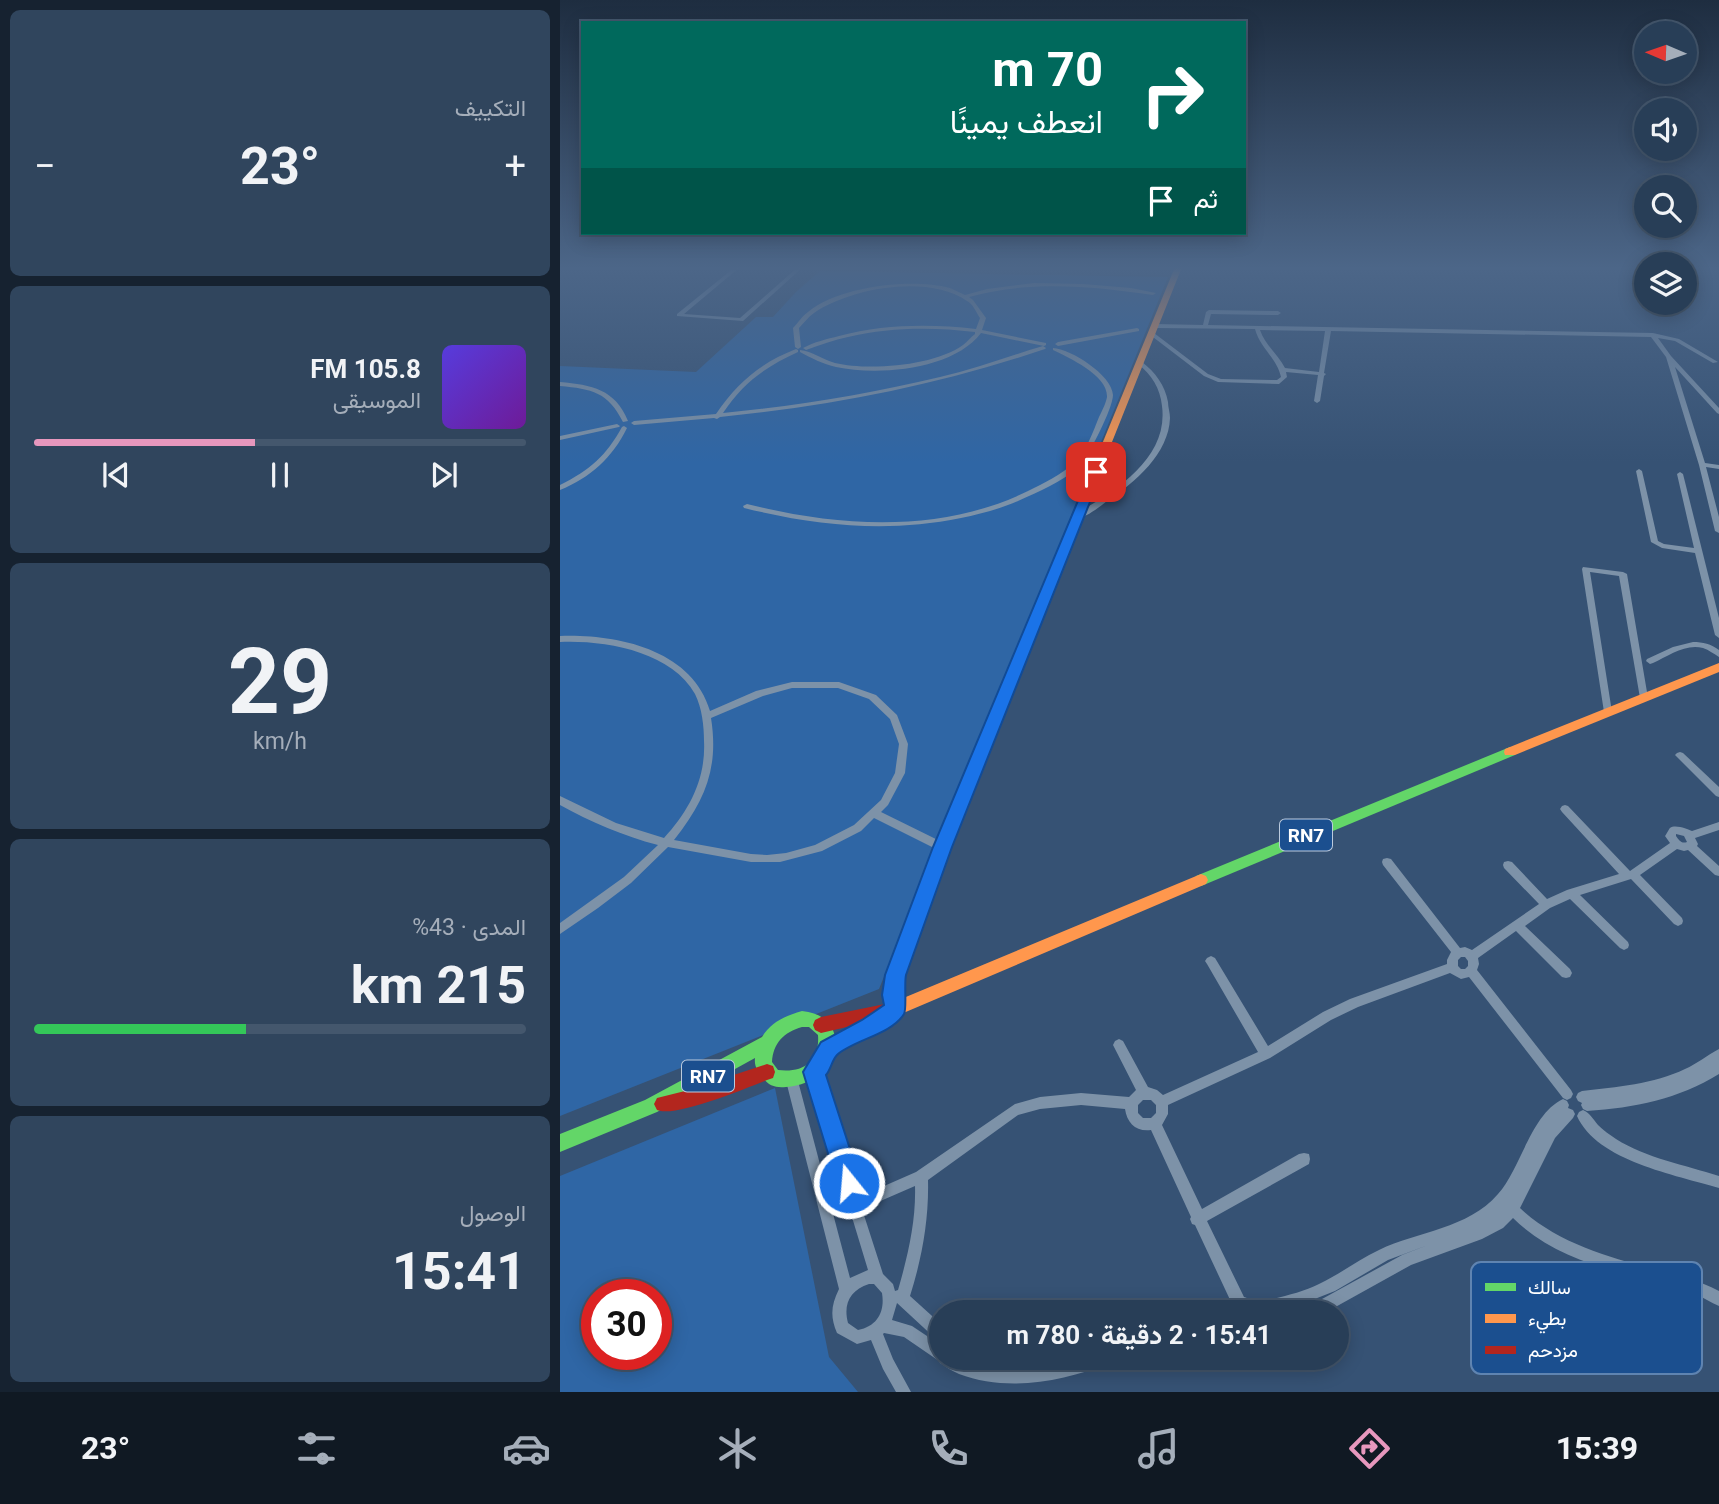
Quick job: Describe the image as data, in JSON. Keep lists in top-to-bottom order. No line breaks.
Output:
{"streets":{"street":["RN7"]},"legend":["سالك","بطيء","مزدحم"],"north":"left","page":{"tile":["التكييف",["29","km/h"],["المدى · 43%","215 km"],["الوصول","15:41"]],"turn":["70 m","انعطف يمينًا"],"heat":["−","23°","+"],"then":"ثم","song":["105.8 FM","الموسيقى"],"limit":"30","trip":"15:41 · 2 دقيقة · 780 m","tabs":["15:39","23°"]}}
